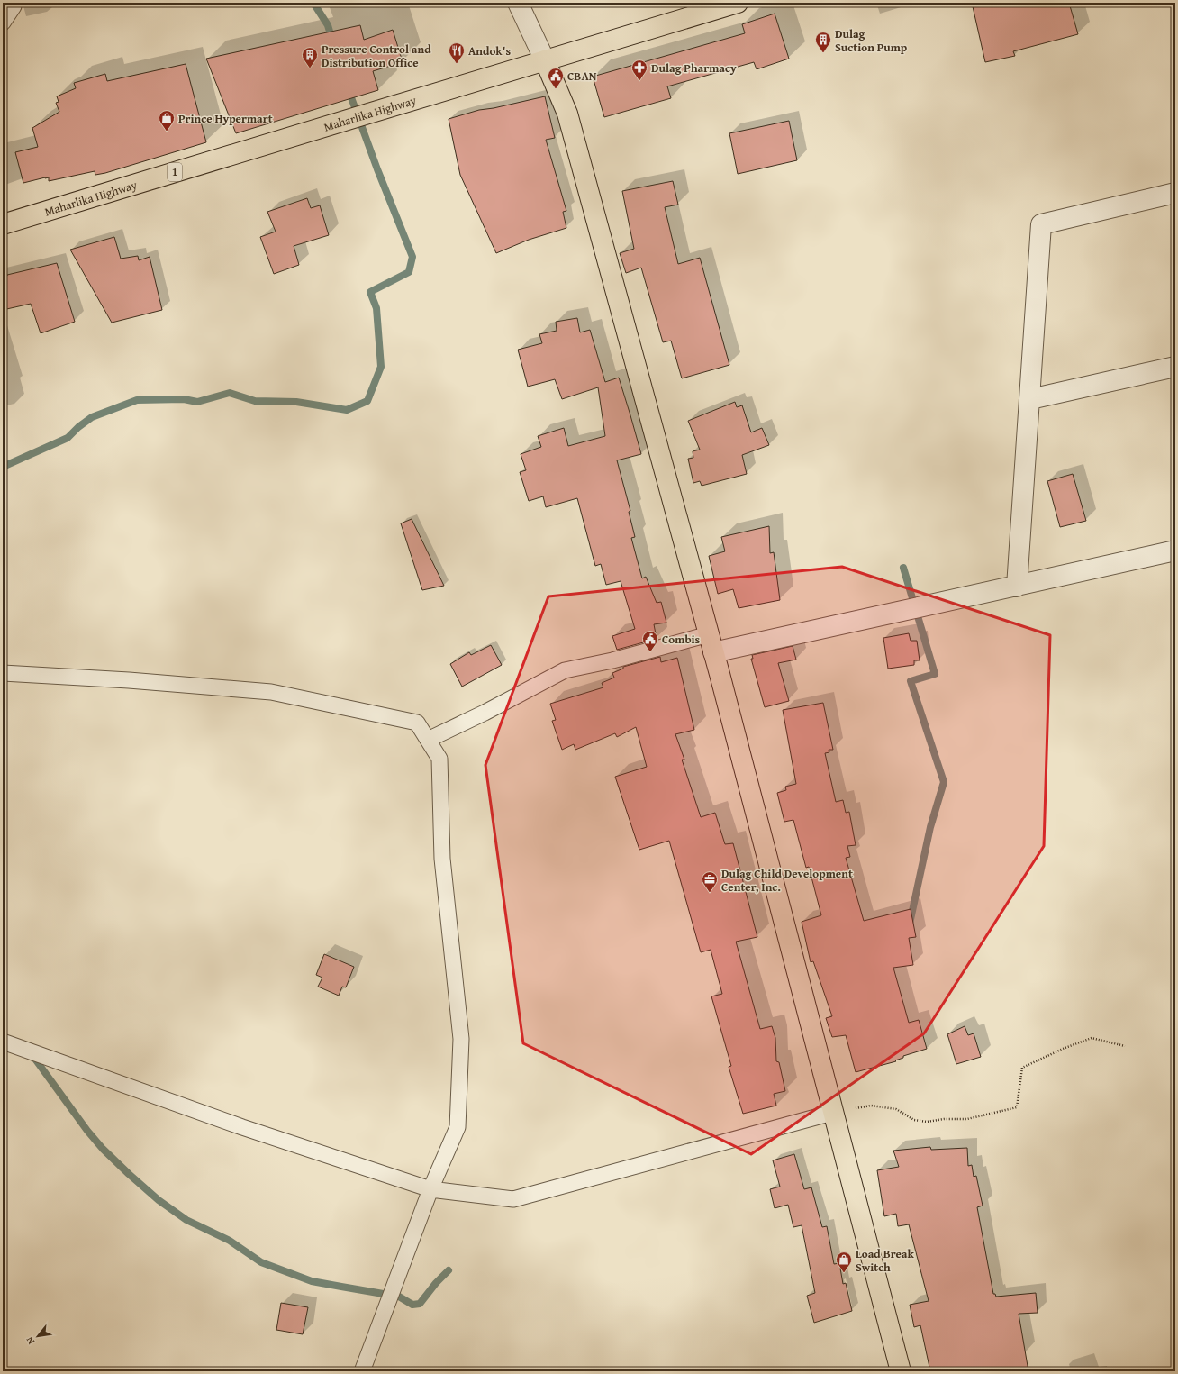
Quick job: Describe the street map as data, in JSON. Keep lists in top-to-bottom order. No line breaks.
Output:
{"streets":{"main road":["Maharlika Highway","1"]},"places":{"building":["Dulag Suction Pump","Pressure Control and Distribution Office"],"restaurant":["Andok's"],"pharmacy":["Dulag Pharmacy"],"public building":["CBAN","Combis"],"shop":["Prince Hypermart","Load Break Switch"],"office":["Dulag Child Development Center, Inc."]},"north":"bottom left"}
